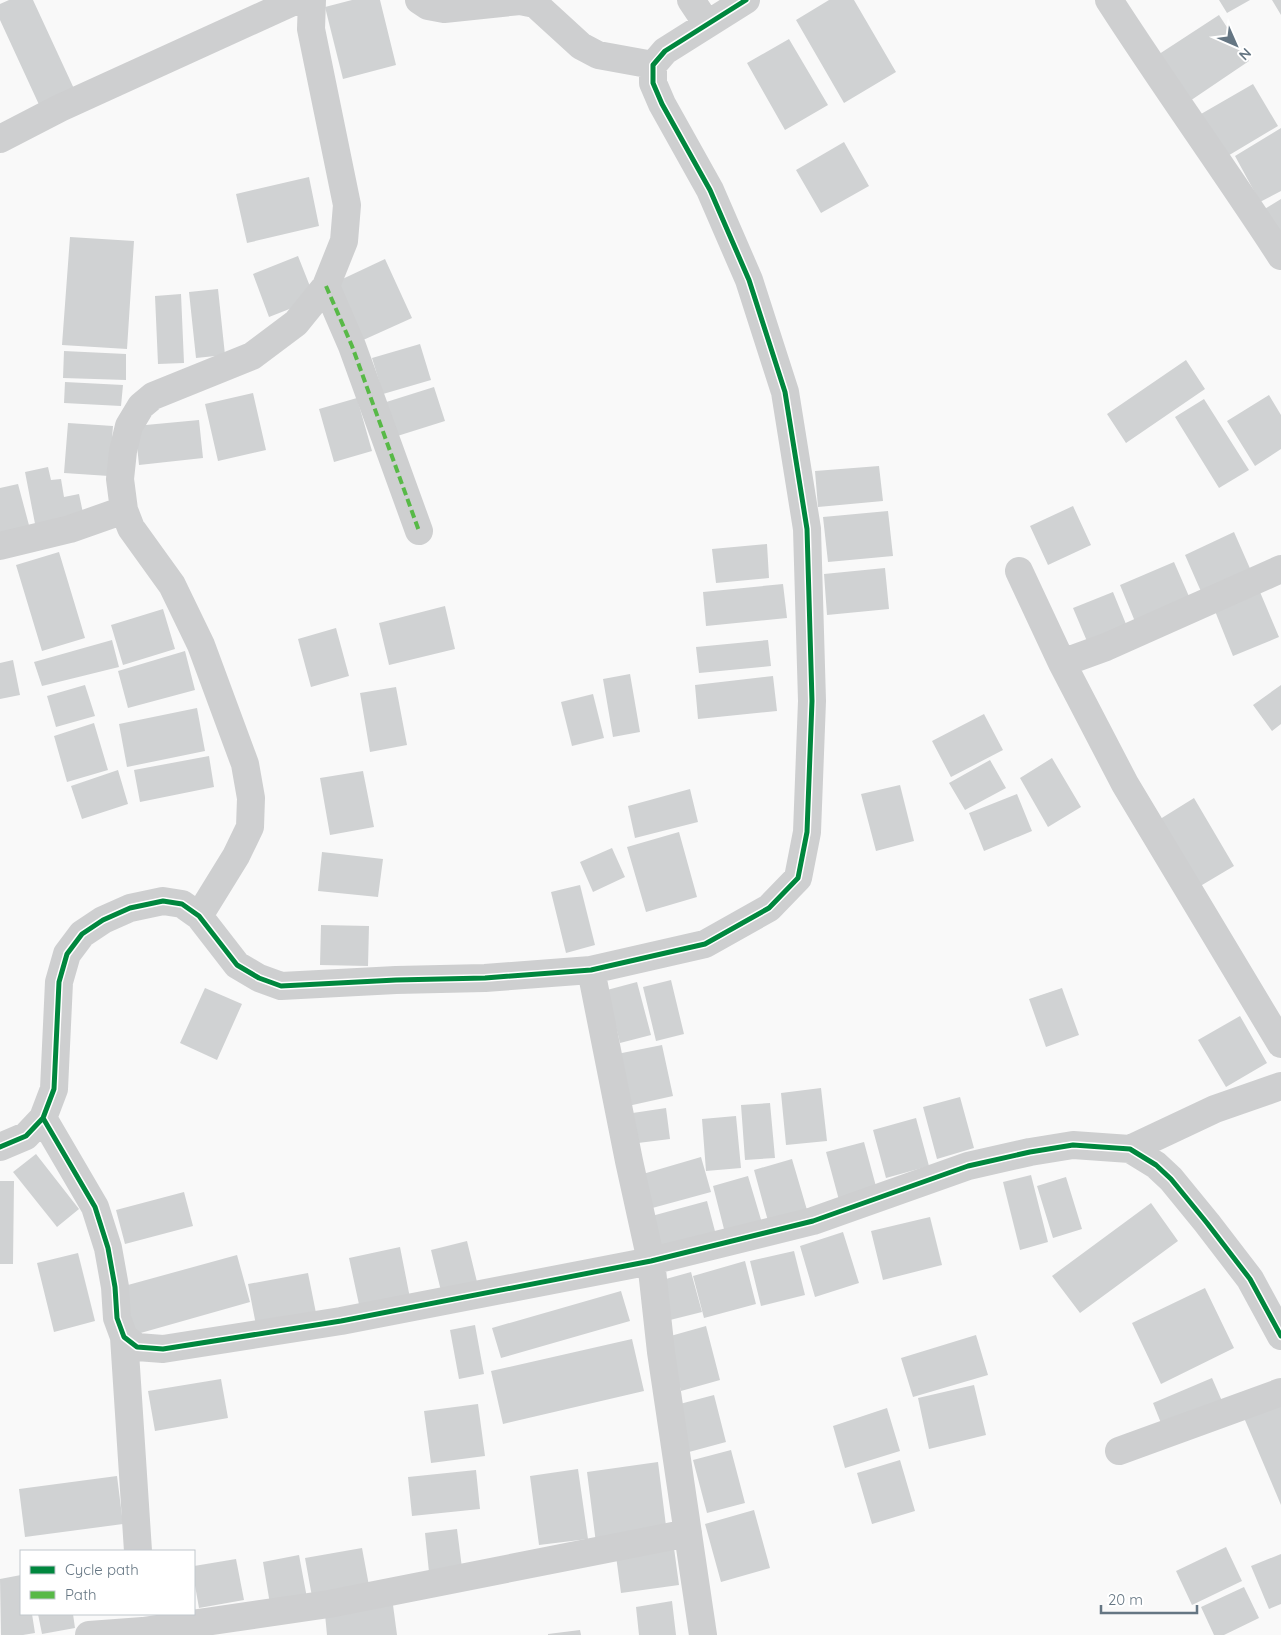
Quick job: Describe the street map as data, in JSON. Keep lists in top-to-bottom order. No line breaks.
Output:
{"legend":["Cycle path","Path"],"scale_bar":"20 m","north":"bottom right"}
